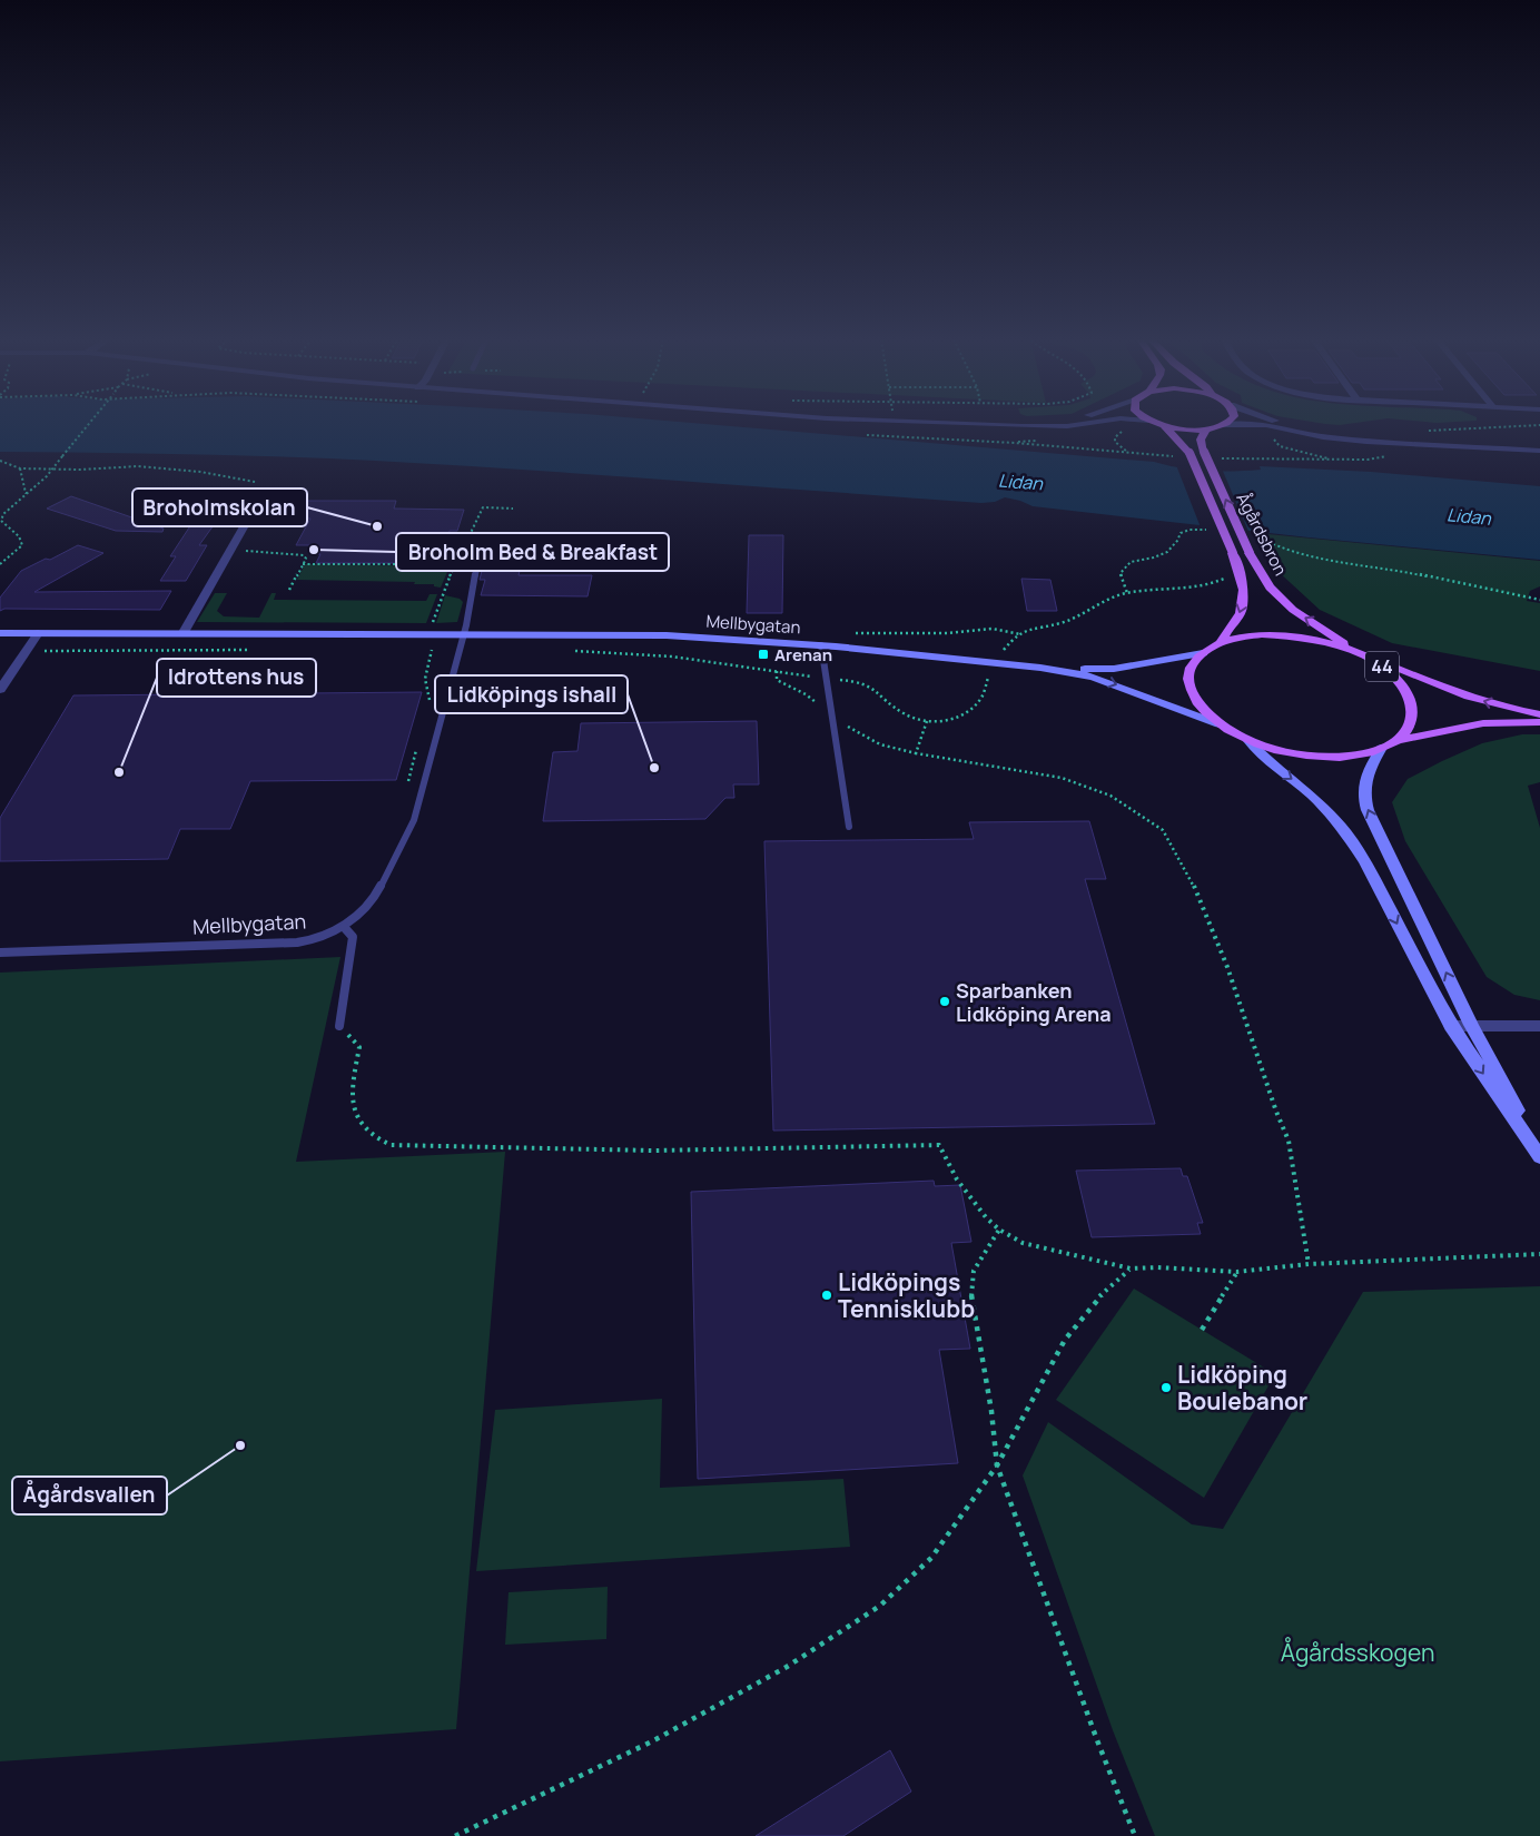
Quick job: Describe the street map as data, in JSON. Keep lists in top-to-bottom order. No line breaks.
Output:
{"streets":{"main road":["Ågårdsbron","Mellbygatan","44"]},"crossings":[["Ågårdsbron","44"],["Mellbygatan","44"]],"water":["Lidan"],"parks":["Ågårdsskogen"],"places":{"other":["Broholmskolan","Broholm Bed & Breakfast","Lidköpings ishall","Idrottens hus","Sparbanken Lidköping Arena","Lidköpings Tennisklubb","Lidköping Boulebanor","Ågårdsvallen"],"transit":["Arenan"]}}
